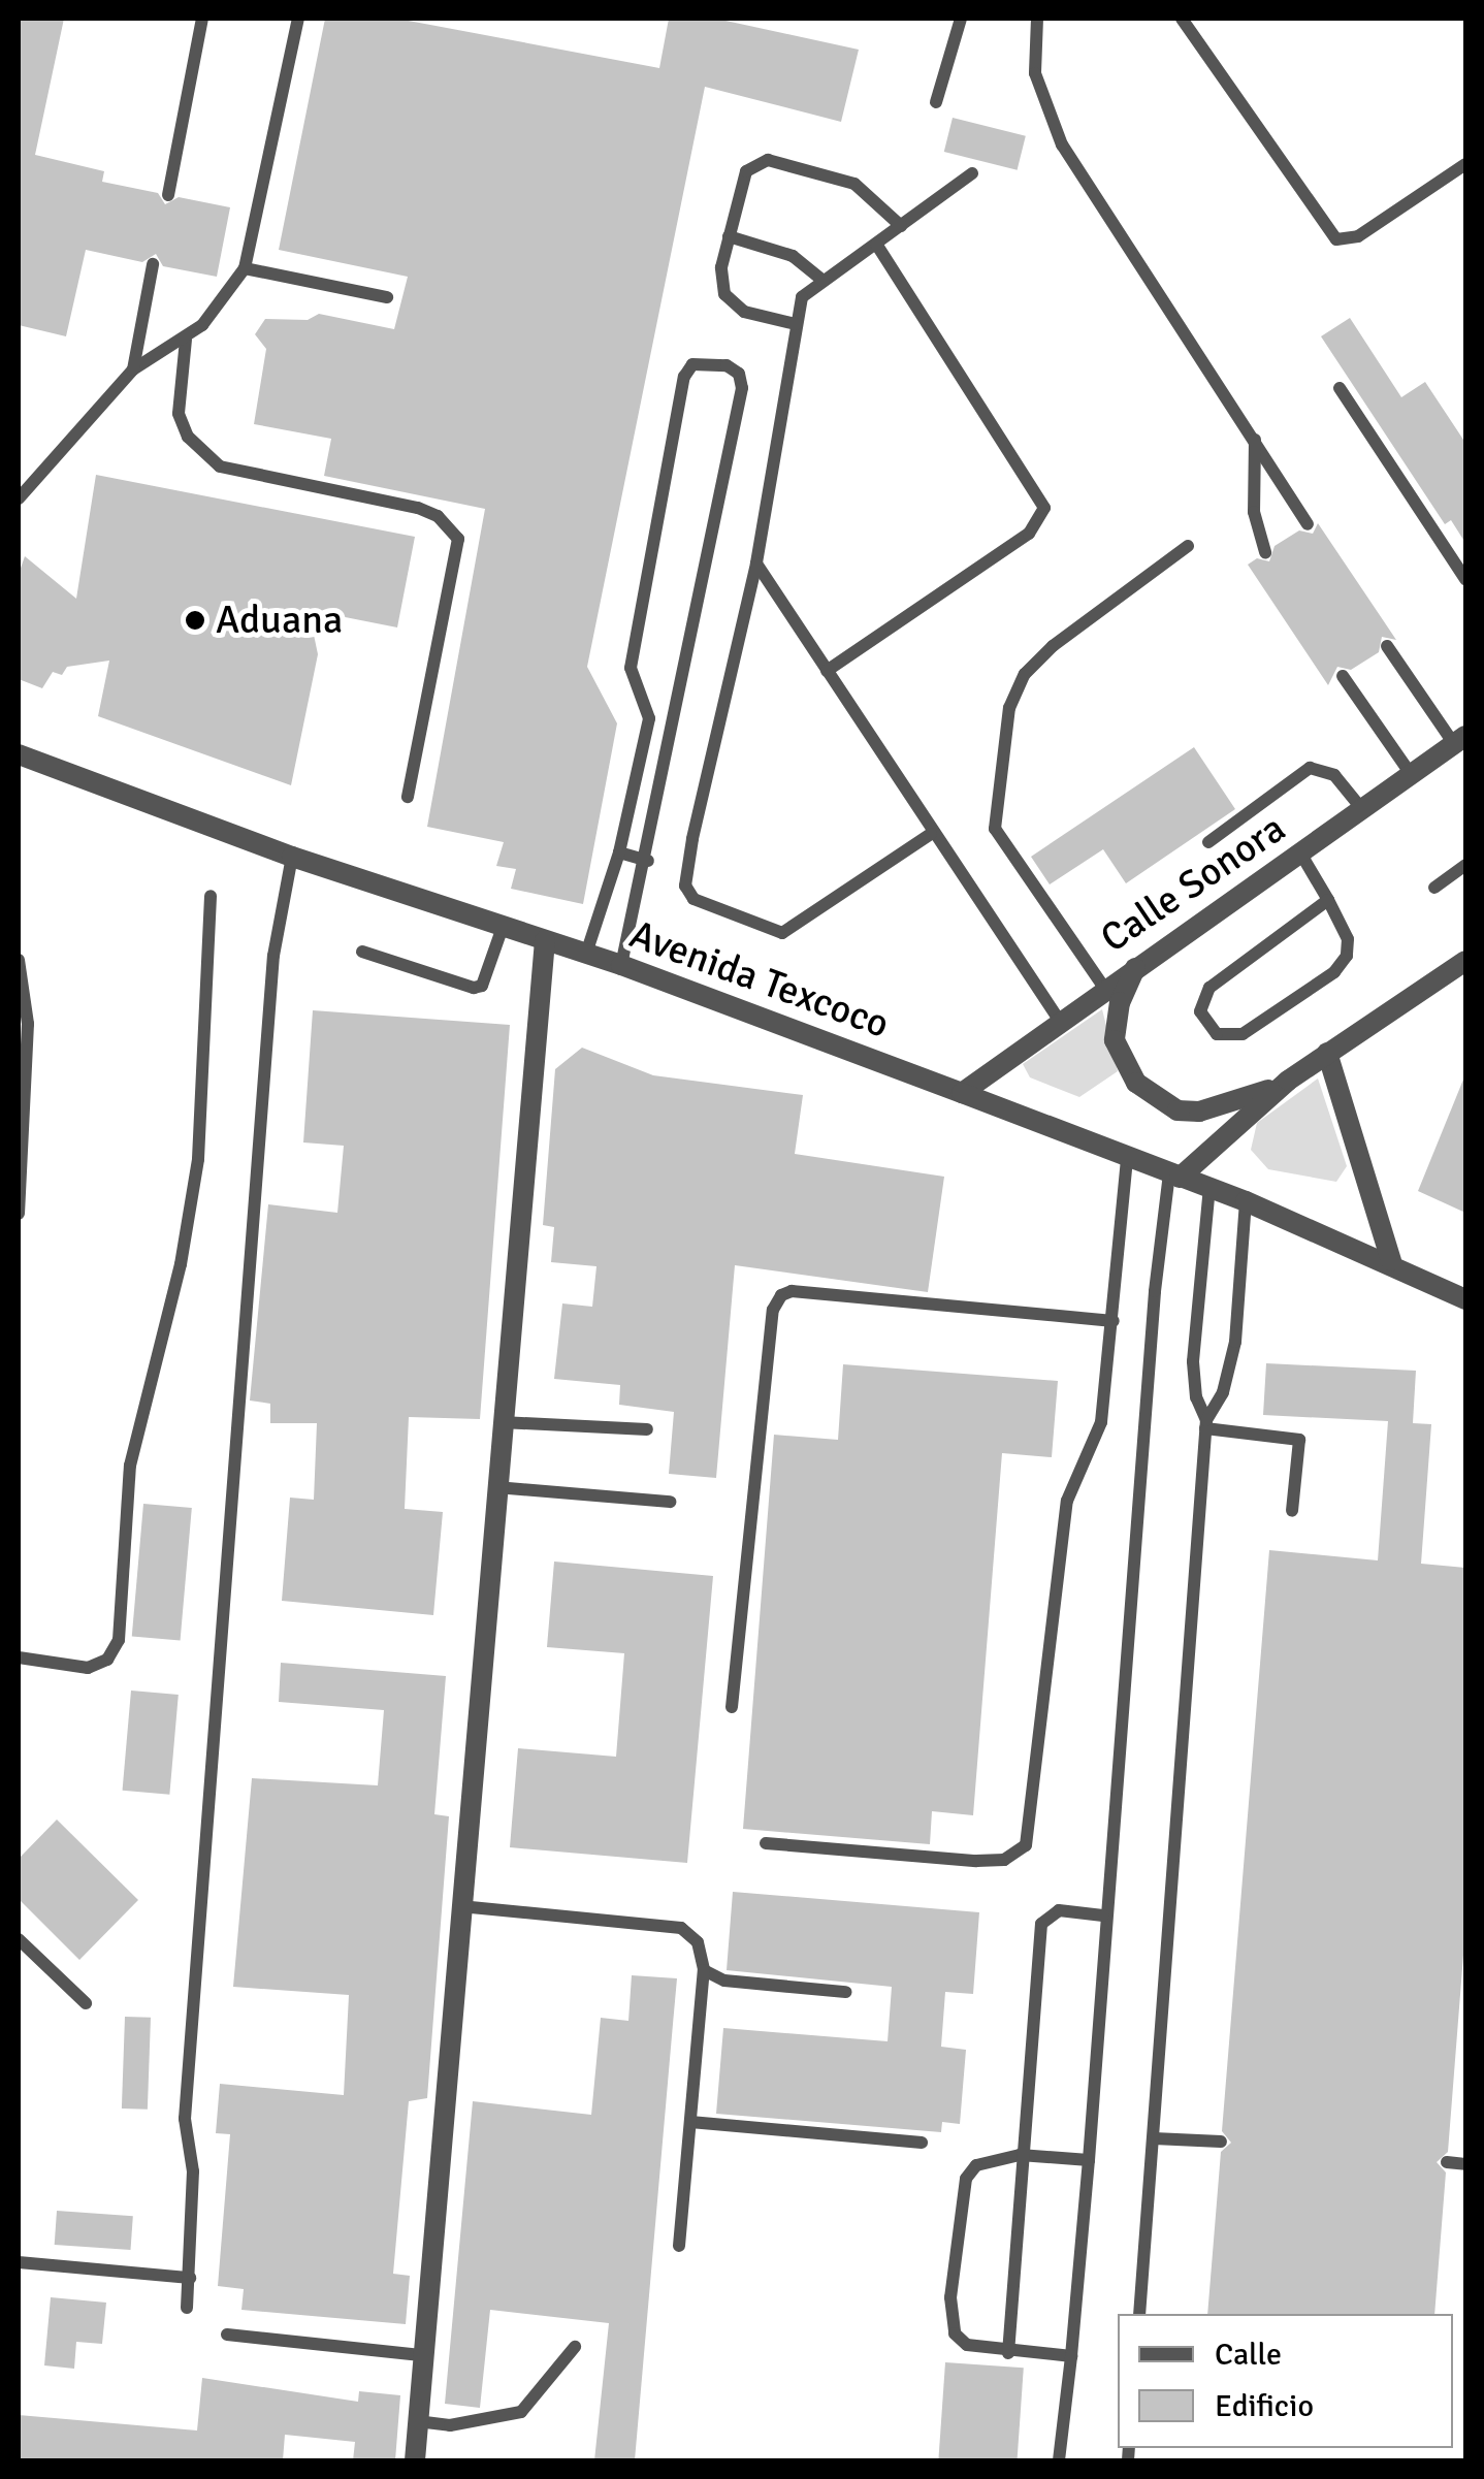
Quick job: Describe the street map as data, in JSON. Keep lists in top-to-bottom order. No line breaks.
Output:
{"streets":{"street":["Calle Sonora","Avenida Texcoco"]},"crossings":[["Calle Sonora","Avenida Texcoco"]],"places":["Aduana"],"legend":["Calle","Edificio"]}
